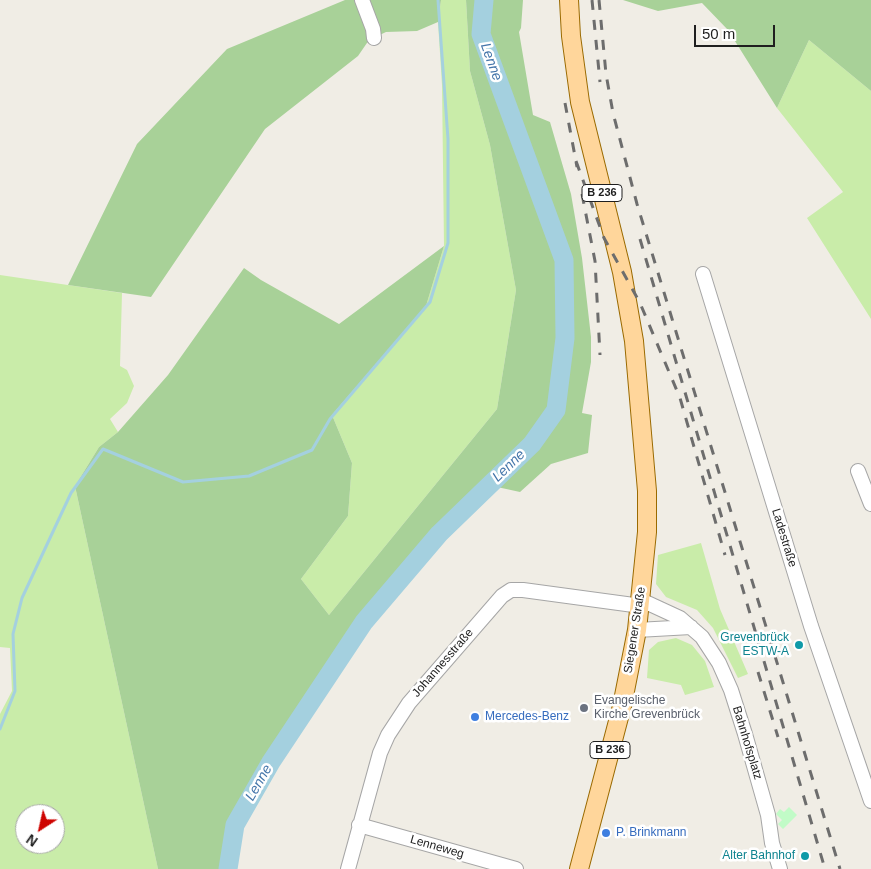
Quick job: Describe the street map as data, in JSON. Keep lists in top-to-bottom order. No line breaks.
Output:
{"streets":{"main road":["B 236","Siegener Straße"],"street":["Ladestraße","Johannesstraße","Bahnhofsplatz","Lenneweg"]},"crossings":[["Siegener Straße","Johannesstraße"],["Siegener Straße","Bahnhofsplatz"],["Johannesstraße","Bahnhofsplatz"],["Johannesstraße","Lenneweg"]],"water":["Lenne"],"places":["Grevenbrück ESTW-A","Evangelische Kirche Grevenbrück","Mercedes-Benz","P. Brinkmann","Alter Bahnhof"],"scale_bar":"50 m","north":"bottom left"}
